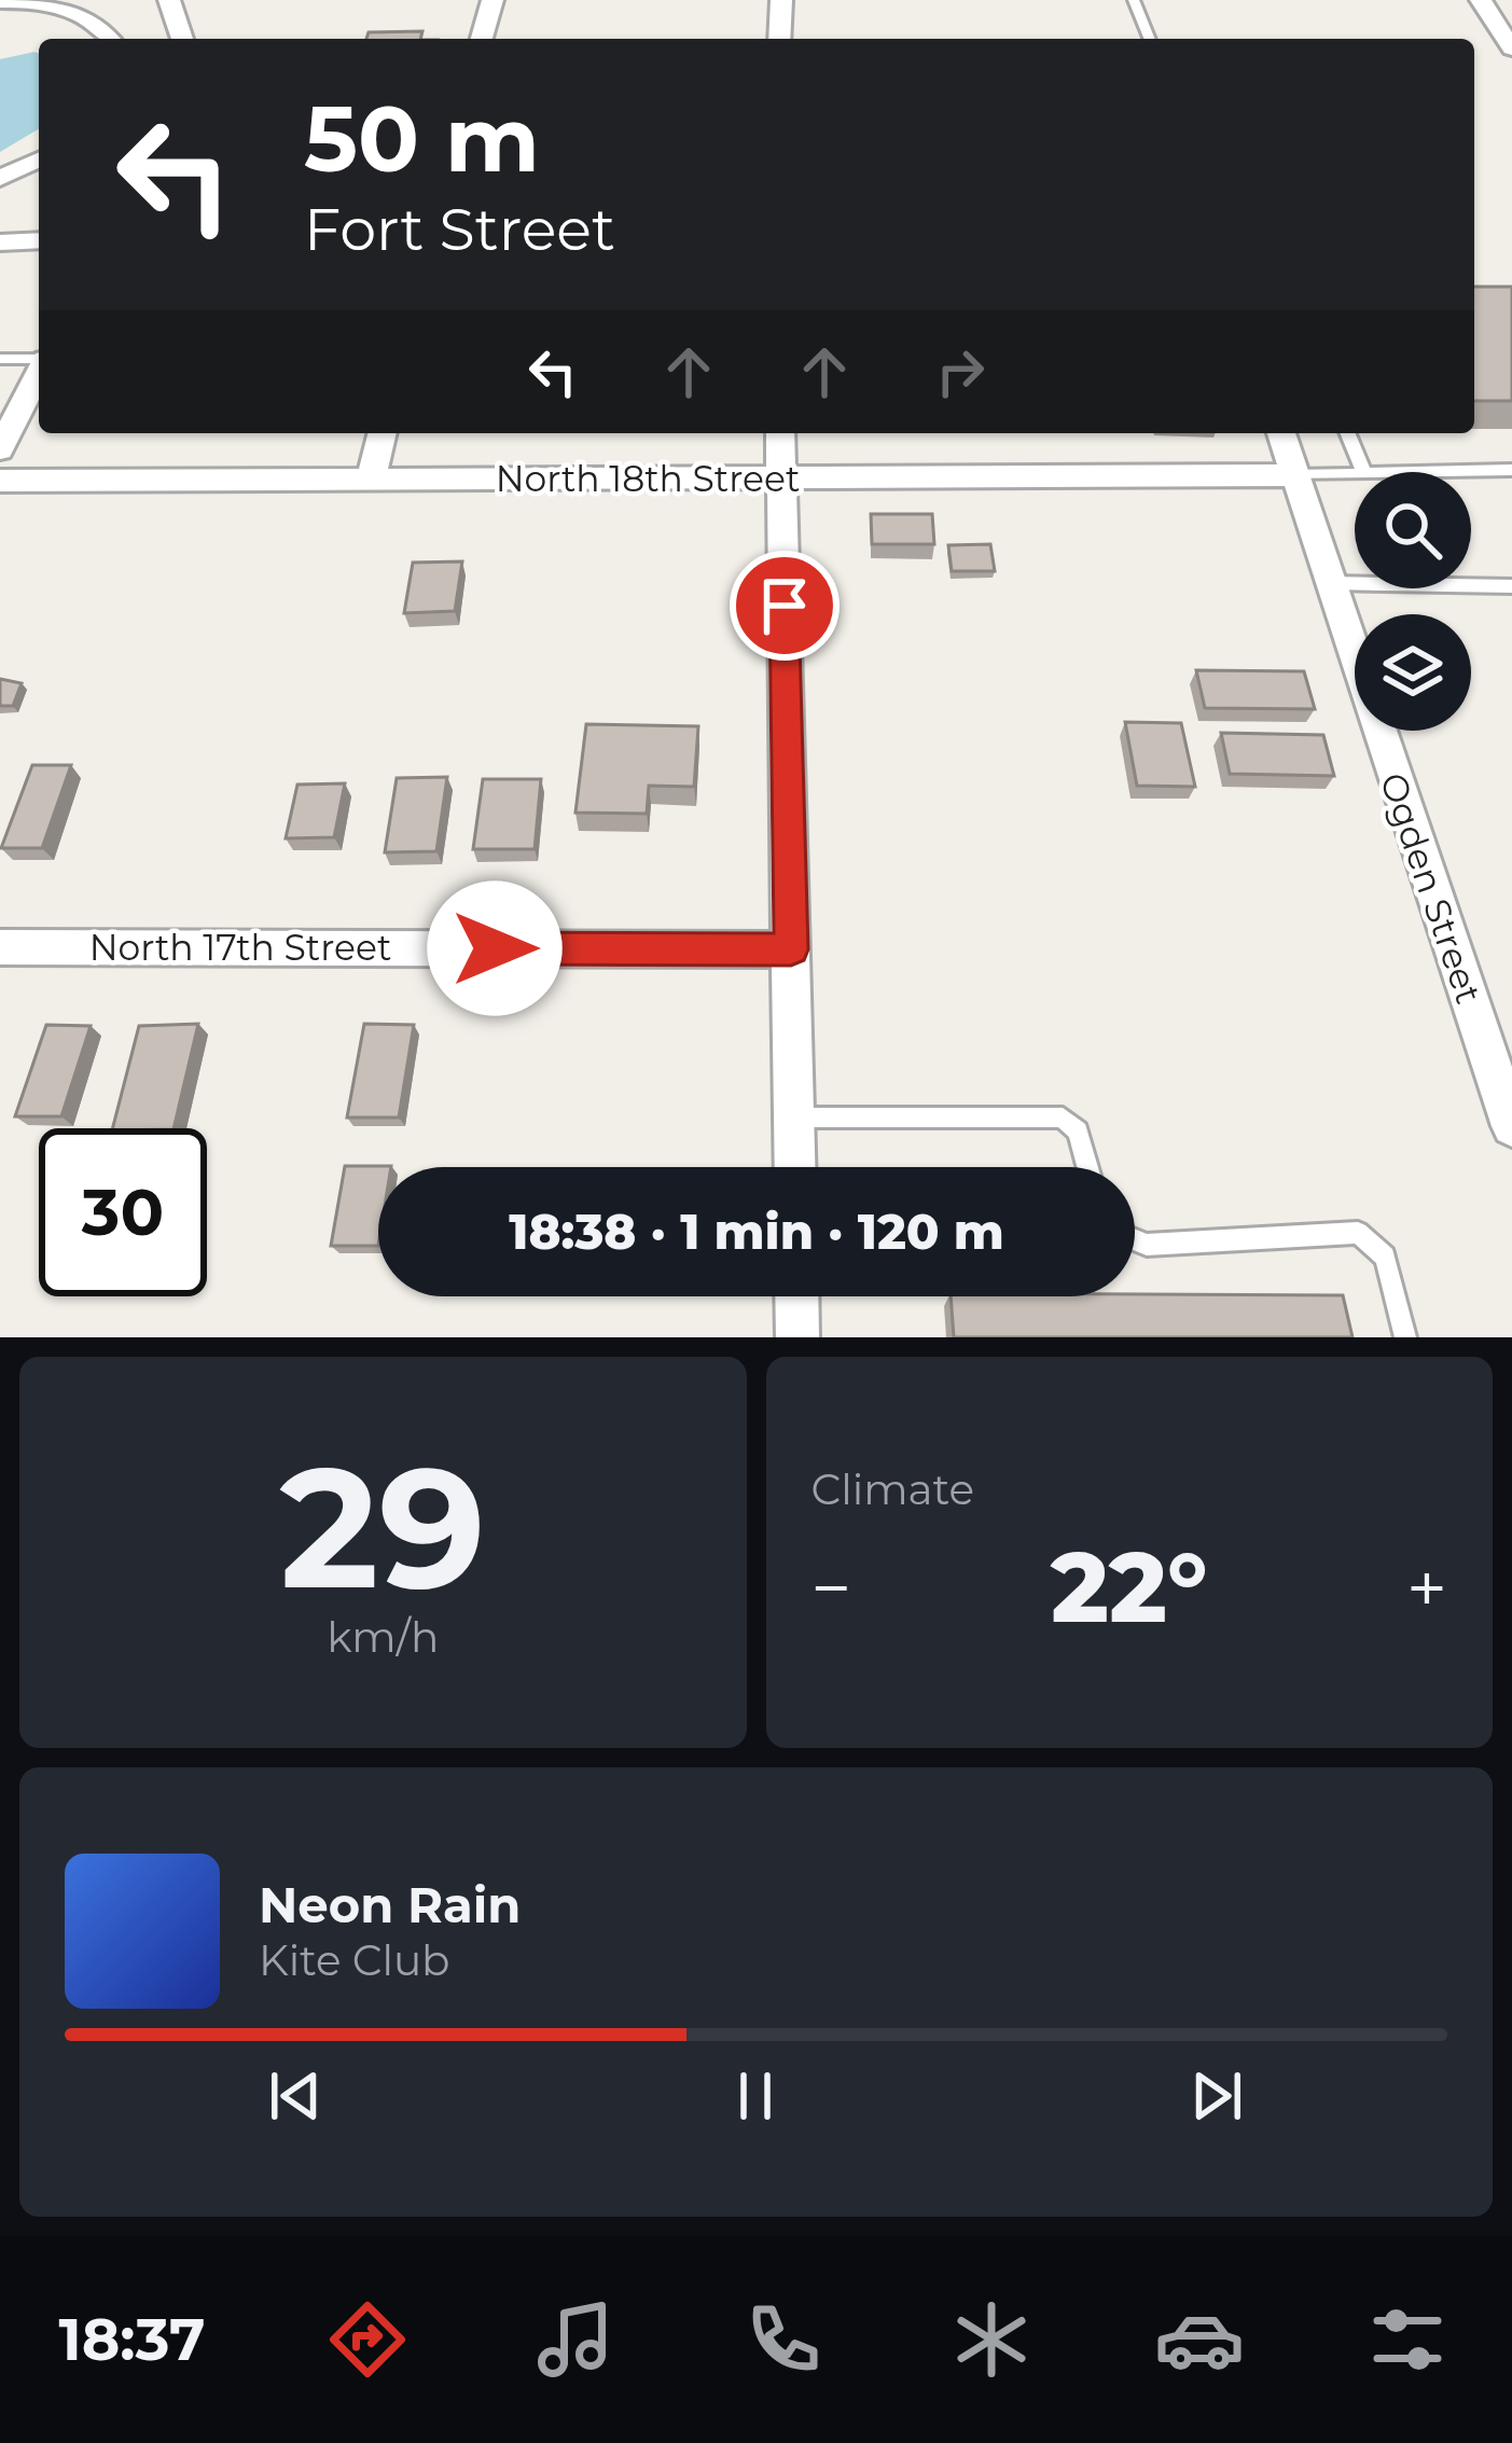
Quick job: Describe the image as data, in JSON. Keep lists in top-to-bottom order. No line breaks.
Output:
{"streets":{"street":["North 18th Street","Ogden Street","North 17th Street"]},"crossings":[["North 18th Street","Ogden Street"]],"page":{"turn":["50 m","Fort Street"],"limit":"30","trip":"18:38 · 1 min · 120 m","tile":[["29","km/h"],"Climate"],"heat":["−","22°","+"],"song":["Neon Rain","Kite Club"],"tabs":"18:37"}}
